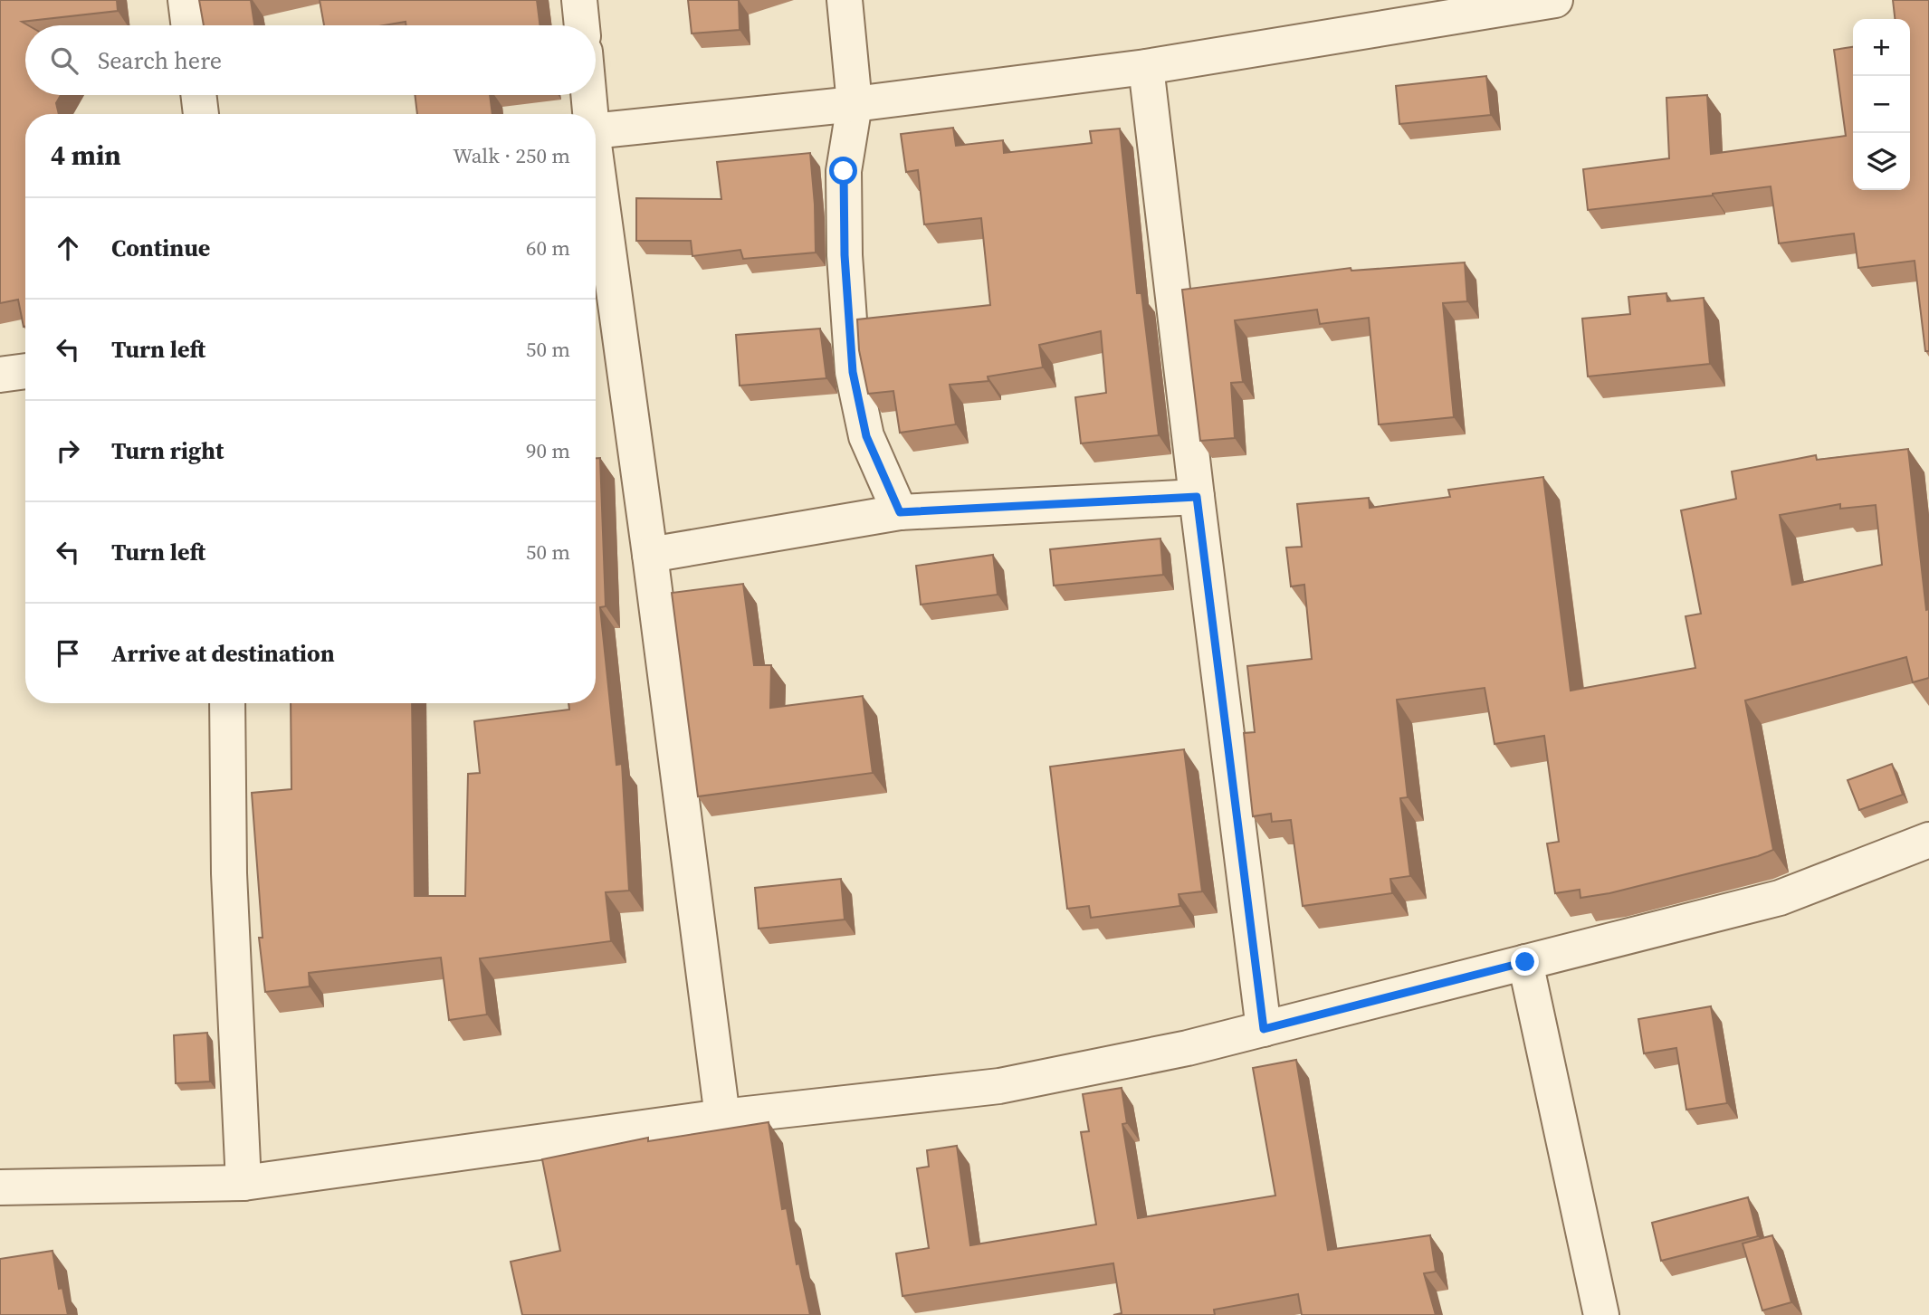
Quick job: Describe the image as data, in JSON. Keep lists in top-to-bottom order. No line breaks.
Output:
{"page":{"map_buttons":["+","−"],"search":"Search here","heading":["4 min","Walk · 250 m"],"list":[["Continue","60 m"],["Turn left","50 m"],["Turn right","90 m"],["Turn left","50 m"],"Arrive at destination"]}}
